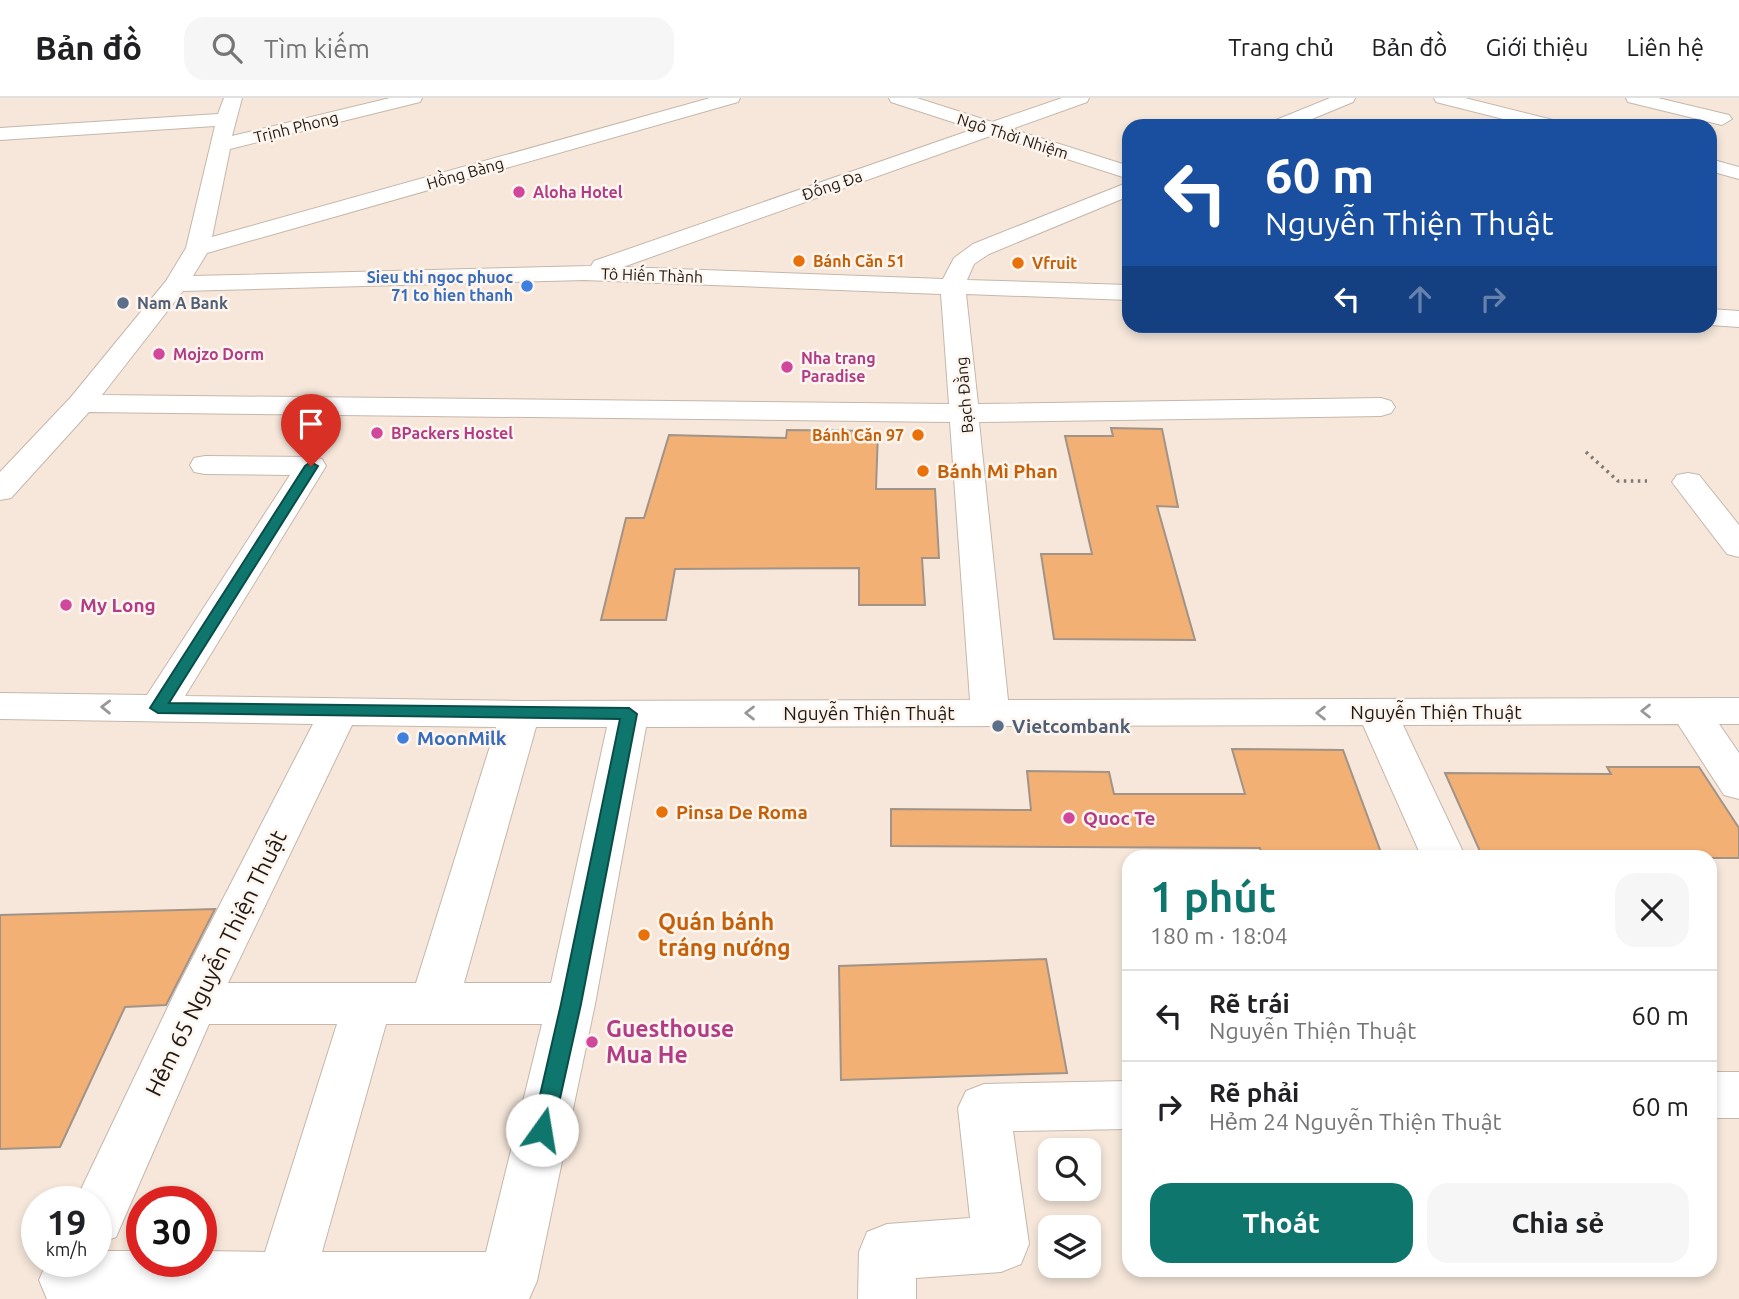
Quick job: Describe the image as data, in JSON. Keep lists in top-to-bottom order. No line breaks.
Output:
{"streets":{"street":["Trịnh Phong","Ngô Thời Nhiệm","Hồng Bàng","Đống Đa","Tô Hiến Thành","Bạch Đằng","Nguyễn Thiện Thuật","Hẻm 65 Nguyễn Thiện Thuật"]},"crossings":[["Ngô Thời Nhiệm","Đống Đa"],["Đống Đa","Tô Hiến Thành"],["Tô Hiến Thành","Bạch Đằng"],["Bạch Đằng","Nguyễn Thiện Thuật"],["Nguyễn Thiện Thuật","Hẻm 65 Nguyễn Thiện Thuật"]],"places":["Aloha Hotel","Bánh Căn 51","Vfruit","Sieu thi ngoc phuoc 71 to hien thanh","Nam A Bank","Mojzo Dorm","Nha trang Paradise","BPackers Hostel","Bánh Căn 97","Bánh Mì Phan","My Long","Vietcombank","MoonMilk","Pinsa De Roma","Quoc Te","Quán bánh tráng nướng","Guesthouse Mua He"],"page":{"header":"Bản đồ","search":"Tìm kiếm","nav":["Trang chủ","Bản đồ","Giới thiệu","Liên hệ"],"turn":["60 m","Nguyễn Thiện Thuật"],"heading":["1 phút","180 m · 18:04"],"list":[{"name":"Rẽ trái","note":"Nguyễn Thiện Thuật","value":"60 m"},{"name":"Rẽ phải","note":"Hẻm 24 Nguyễn Thiện Thuật","value":"60 m"}],"buttons":["Thoát","Chia sẻ"],"speed":"19 km/h","limit":"30"}}
